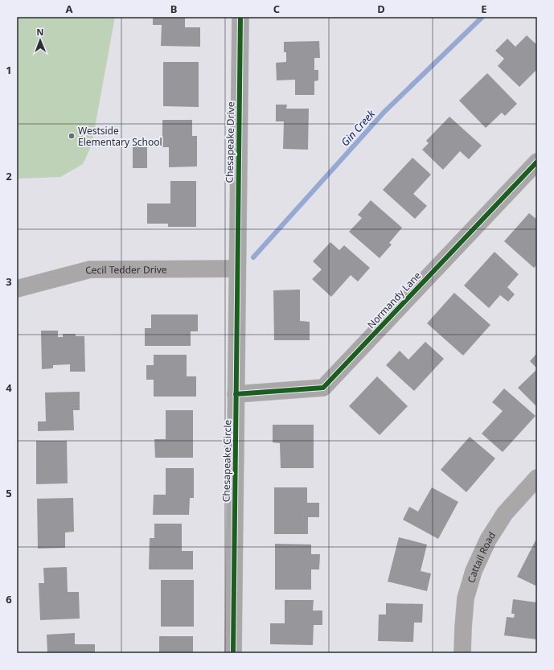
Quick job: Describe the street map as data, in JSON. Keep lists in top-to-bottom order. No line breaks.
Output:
{"streets":{"street":["Chesapeake Drive","Cecil Tedder Drive","Normandy Lane","Chesapeake Circle","Cattail Road"]},"crossings":[["Chesapeake Drive","Cecil Tedder Drive"],["Chesapeake Drive","Chesapeake Circle"],["Cecil Tedder Drive","Chesapeake Circle"],["Normandy Lane","Chesapeake Circle"]],"water":["Gin Creek"],"places":["Westside Elementary School"],"north":"top","grid":{"columns":["A","B","C","D","E"],"rows":["1","2","3","4","5","6"]}}
